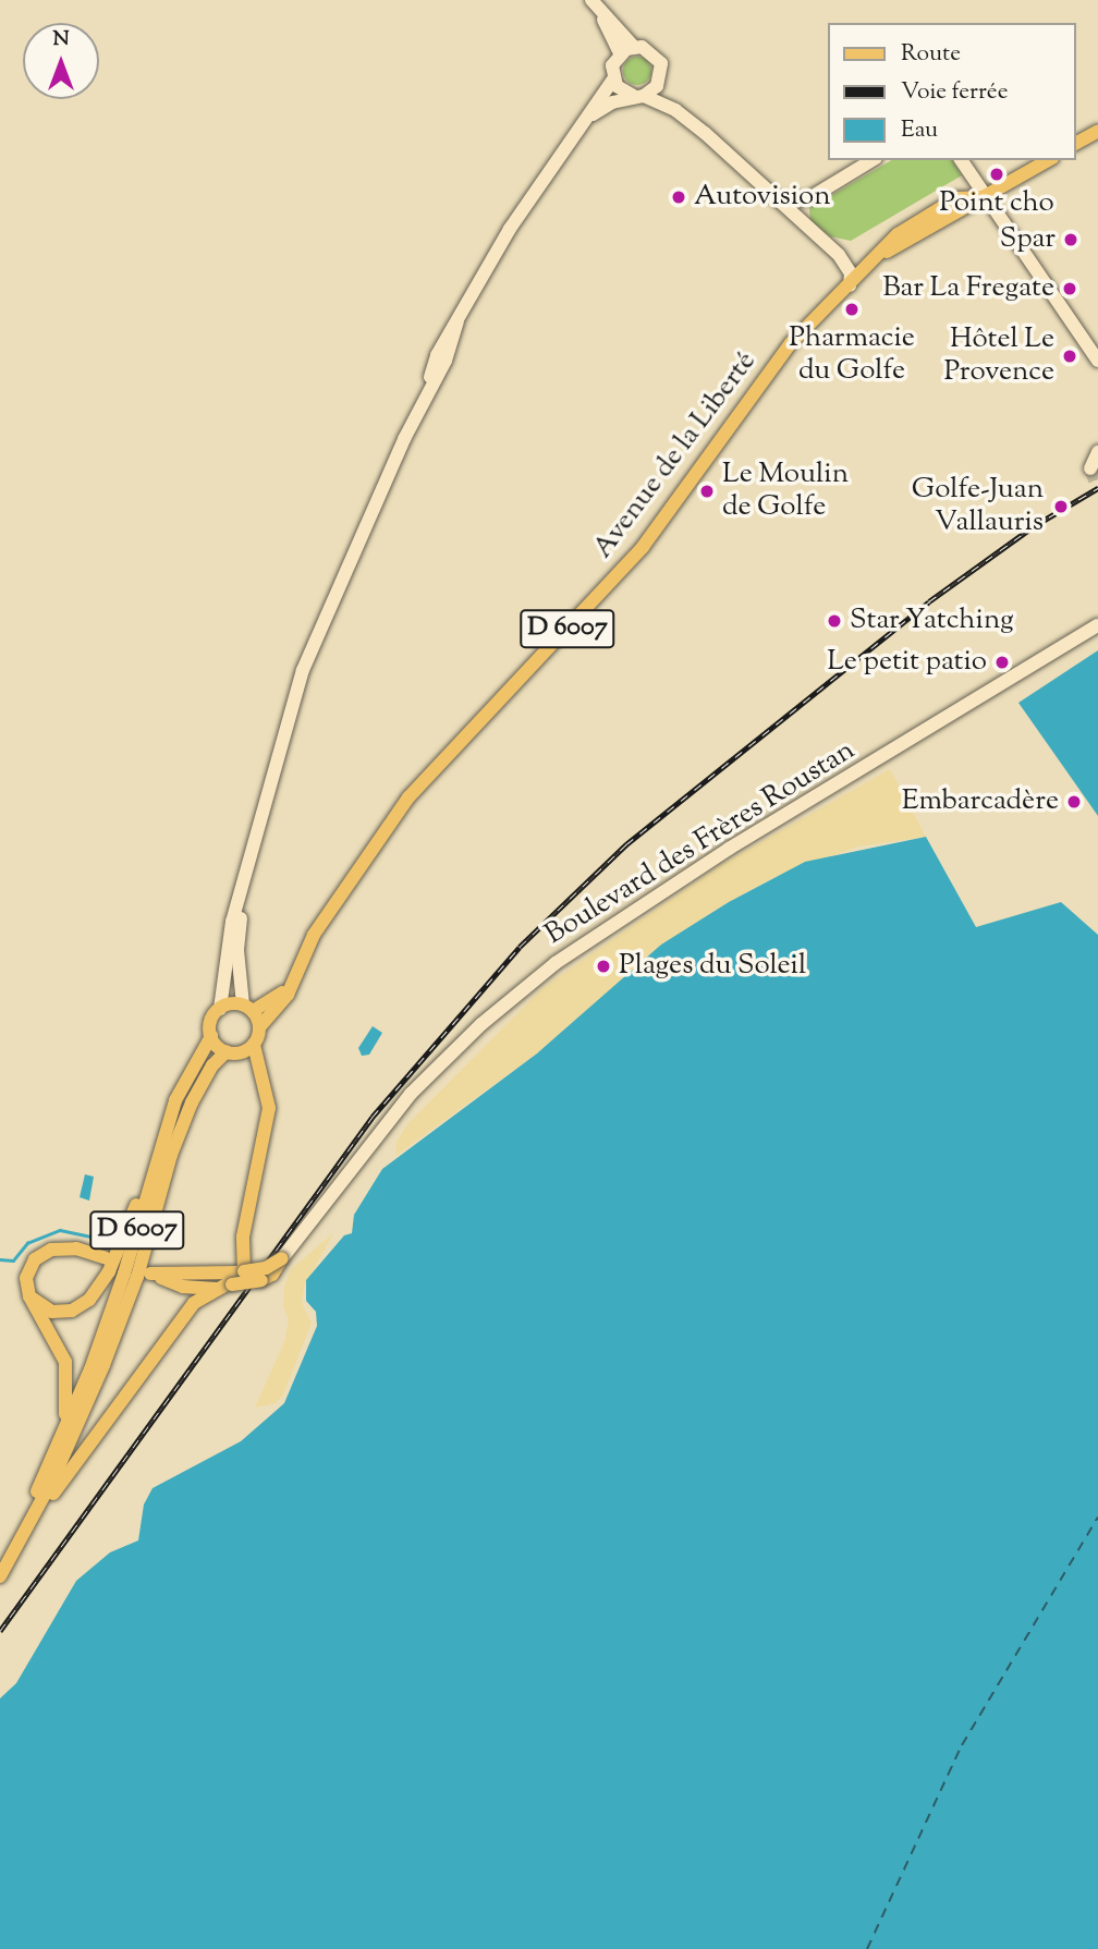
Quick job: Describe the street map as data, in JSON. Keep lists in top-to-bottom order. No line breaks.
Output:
{"streets":{"main road":["Avenue de la Liberté","D 6007","Boulevard des Frères Roustan"]},"crossings":[["Avenue de la Liberté","D 6007"]],"places":["Point cho","Autovision","Spar","Bar La Fregate","Pharmacie du Golfe","Hôtel Le Provence","Le Moulin de Golfe","Golfe-Juan Vallauris","Star Yatching","Le petit patio","Embarcadère","Plages du Soleil"],"legend":["Route","Voie ferrée","Eau"],"north":"top"}
